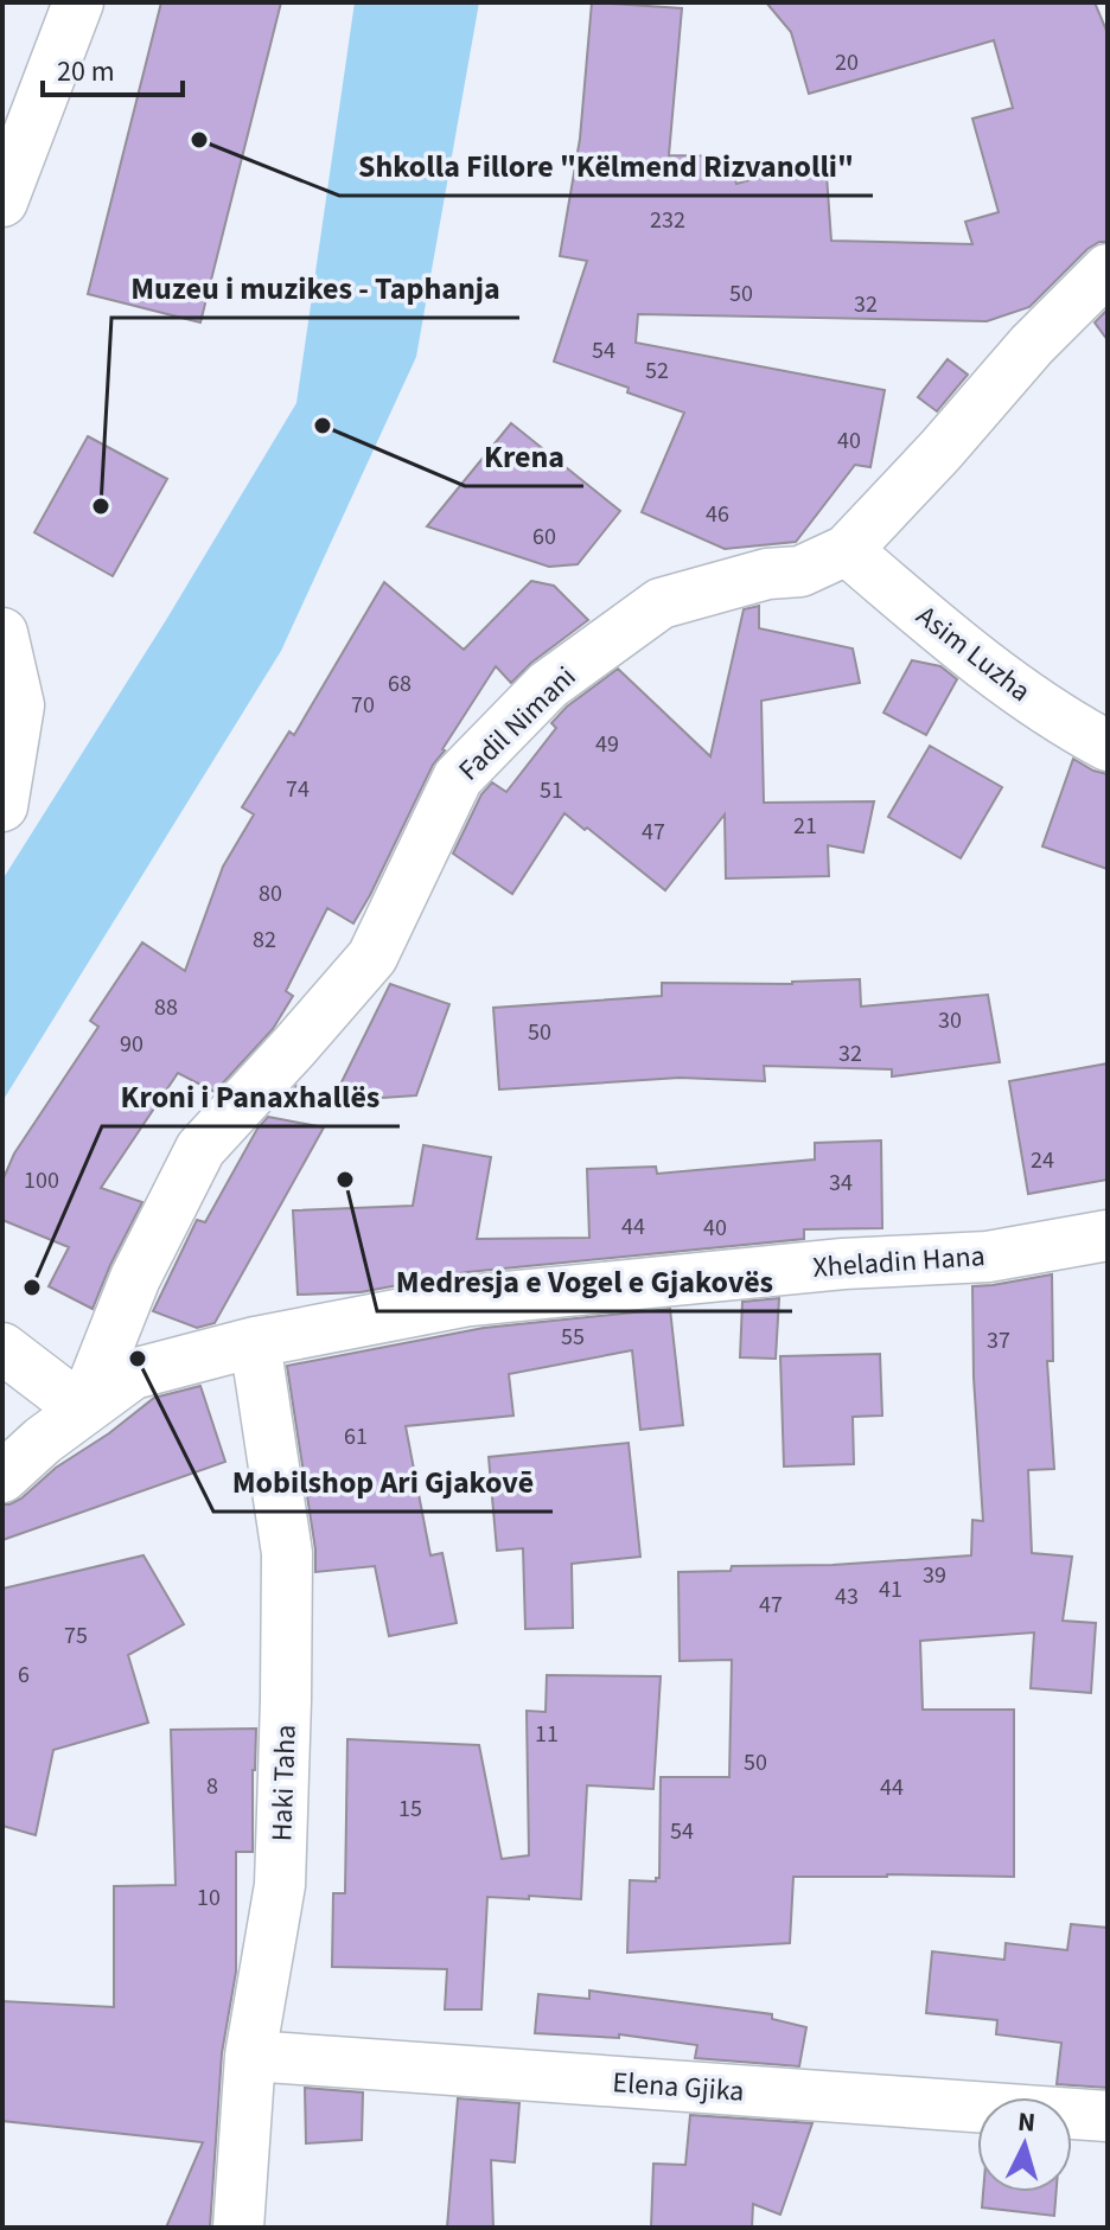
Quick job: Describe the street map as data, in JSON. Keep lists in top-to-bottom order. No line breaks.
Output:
{"streets":{"street":["Asim Luzha","Fadil Nimani","Xheladin Hana","Haki Taha","Elena Gjika"]},"crossings":[["Asim Luzha","Fadil Nimani"],["Fadil Nimani","Xheladin Hana"],["Xheladin Hana","Haki Taha"],["Haki Taha","Elena Gjika"]],"places":["Shkolla Fillore \"Këlmend Rizvanolli\"","Krena","Muzeu i muzikes - Taphanja","Medresja e Vogel e Gjakovës","Kroni i Panaxhallës","Mobilshop Ari Gjakovē"],"house_numbers":["20","232","50","32","54","52","40","46","60","68","70","49","74","51","21","47","80","82","88","30","50","90","32","24","100","34","44","40","55","37","61","39","41","43","47","75","6","11","50","8","44","15","54","10"],"scale_bar":"20 m","north":"top"}
